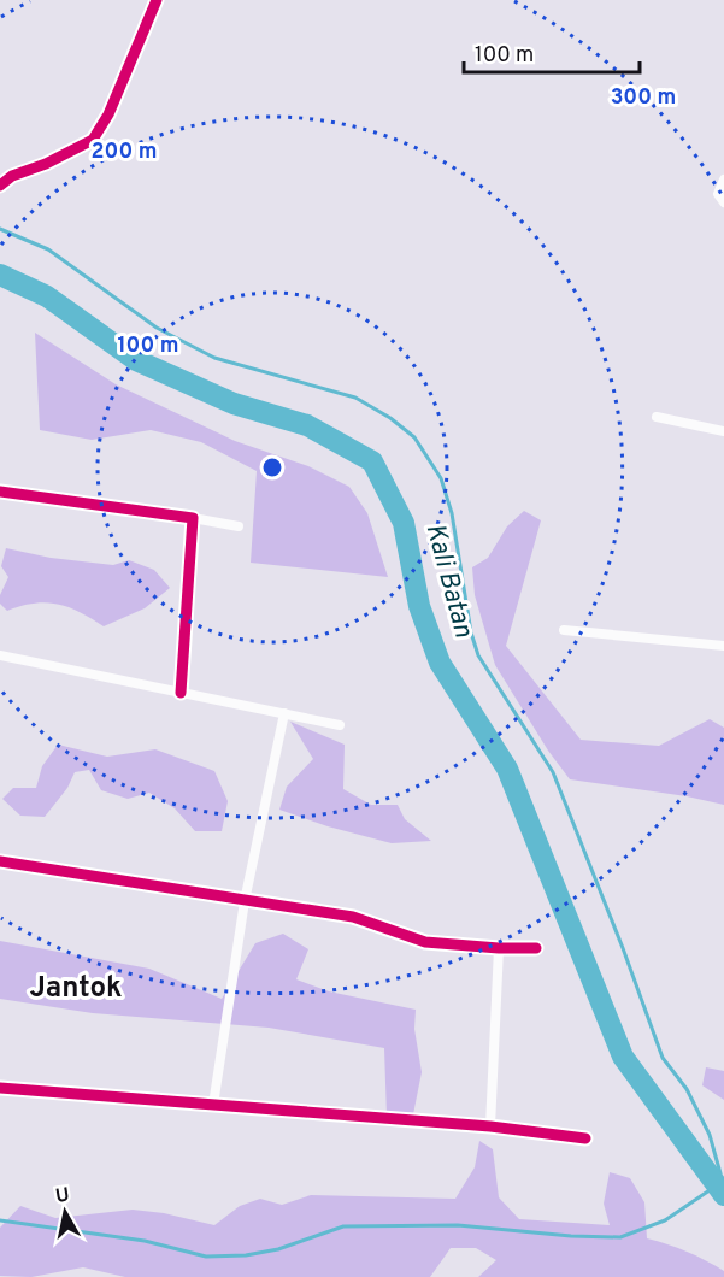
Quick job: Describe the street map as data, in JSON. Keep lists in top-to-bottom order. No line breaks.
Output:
{"districts":["Jantok"],"water":["Kali Batan"],"scale_bar":"100 m","north":"top","rings":["300 m","200 m","100 m"]}
